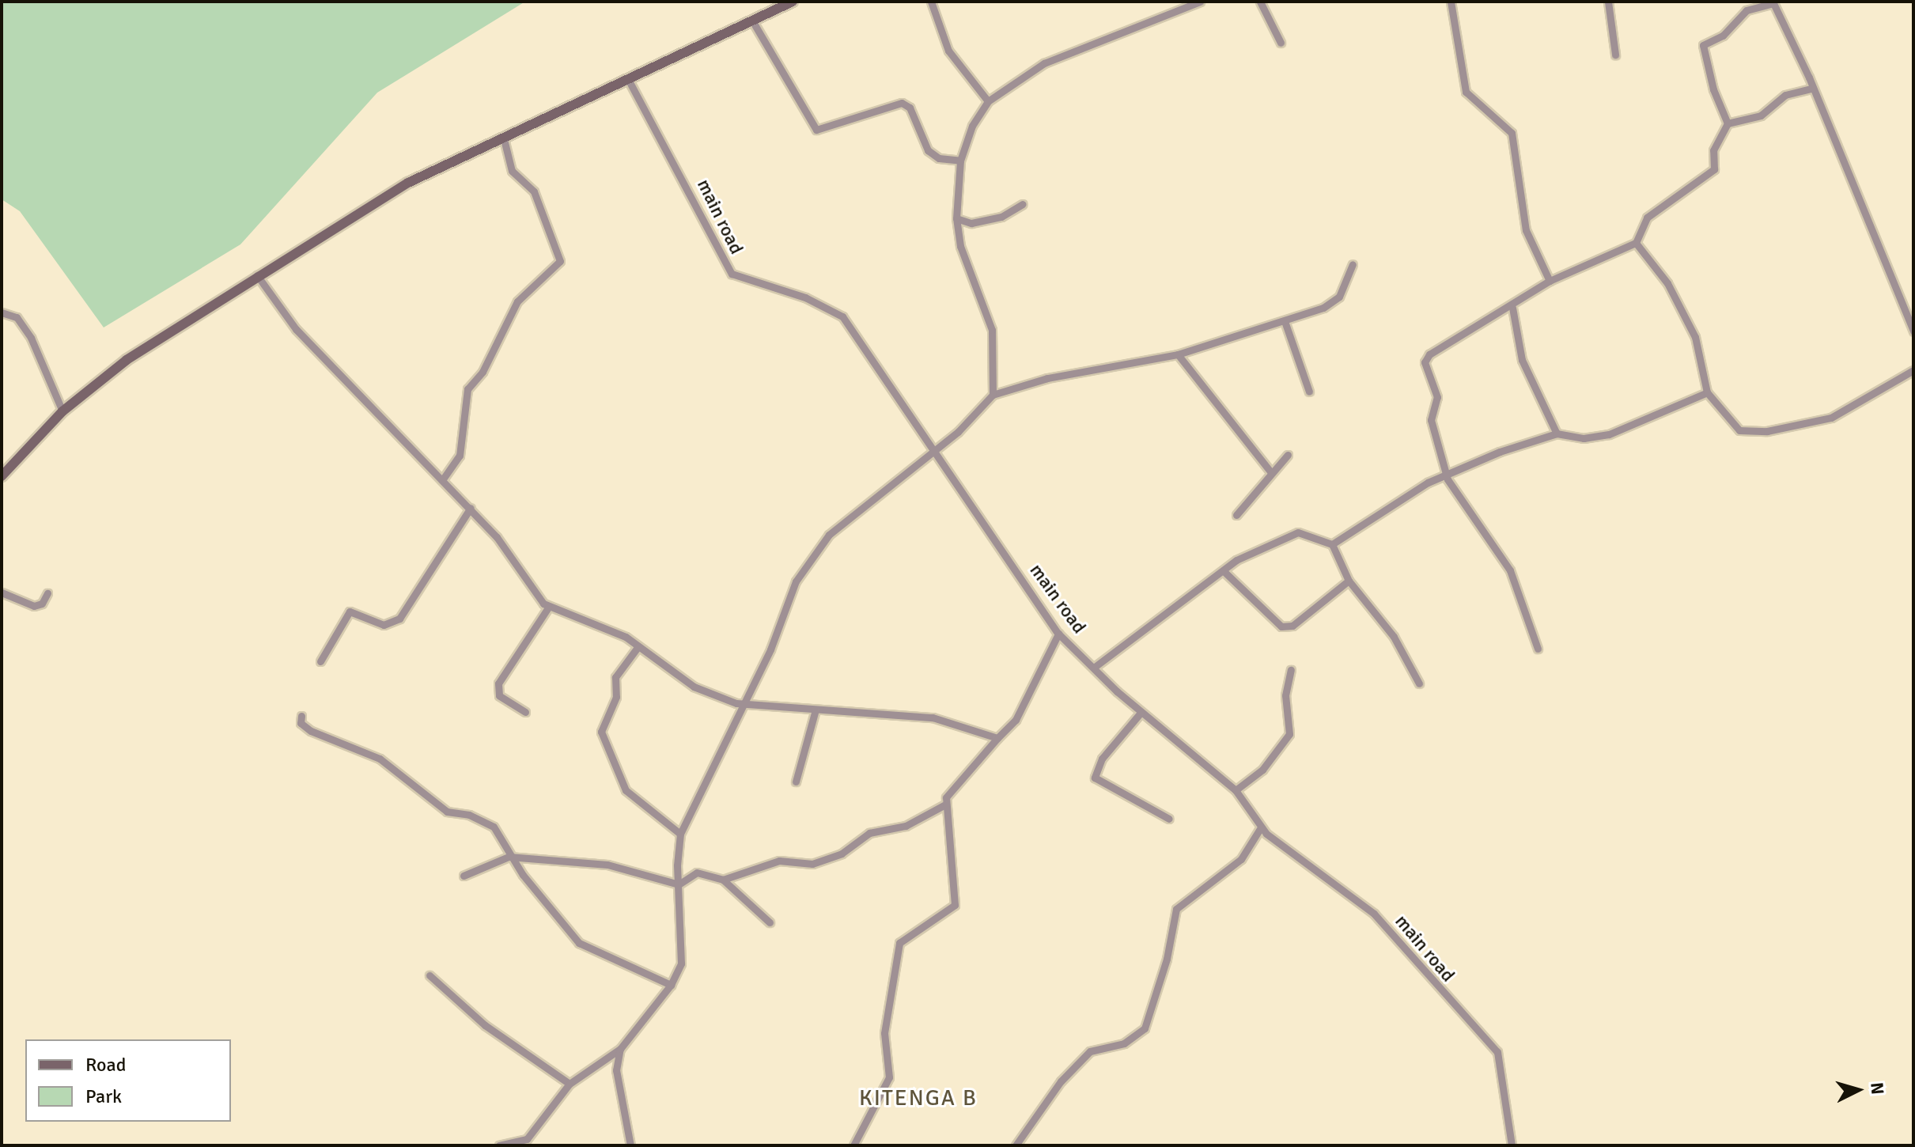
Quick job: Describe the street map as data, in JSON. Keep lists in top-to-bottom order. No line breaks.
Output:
{"streets":{"street":["main road"]},"districts":["KITENGA B"],"legend":["Road","Park"],"north":"right"}
